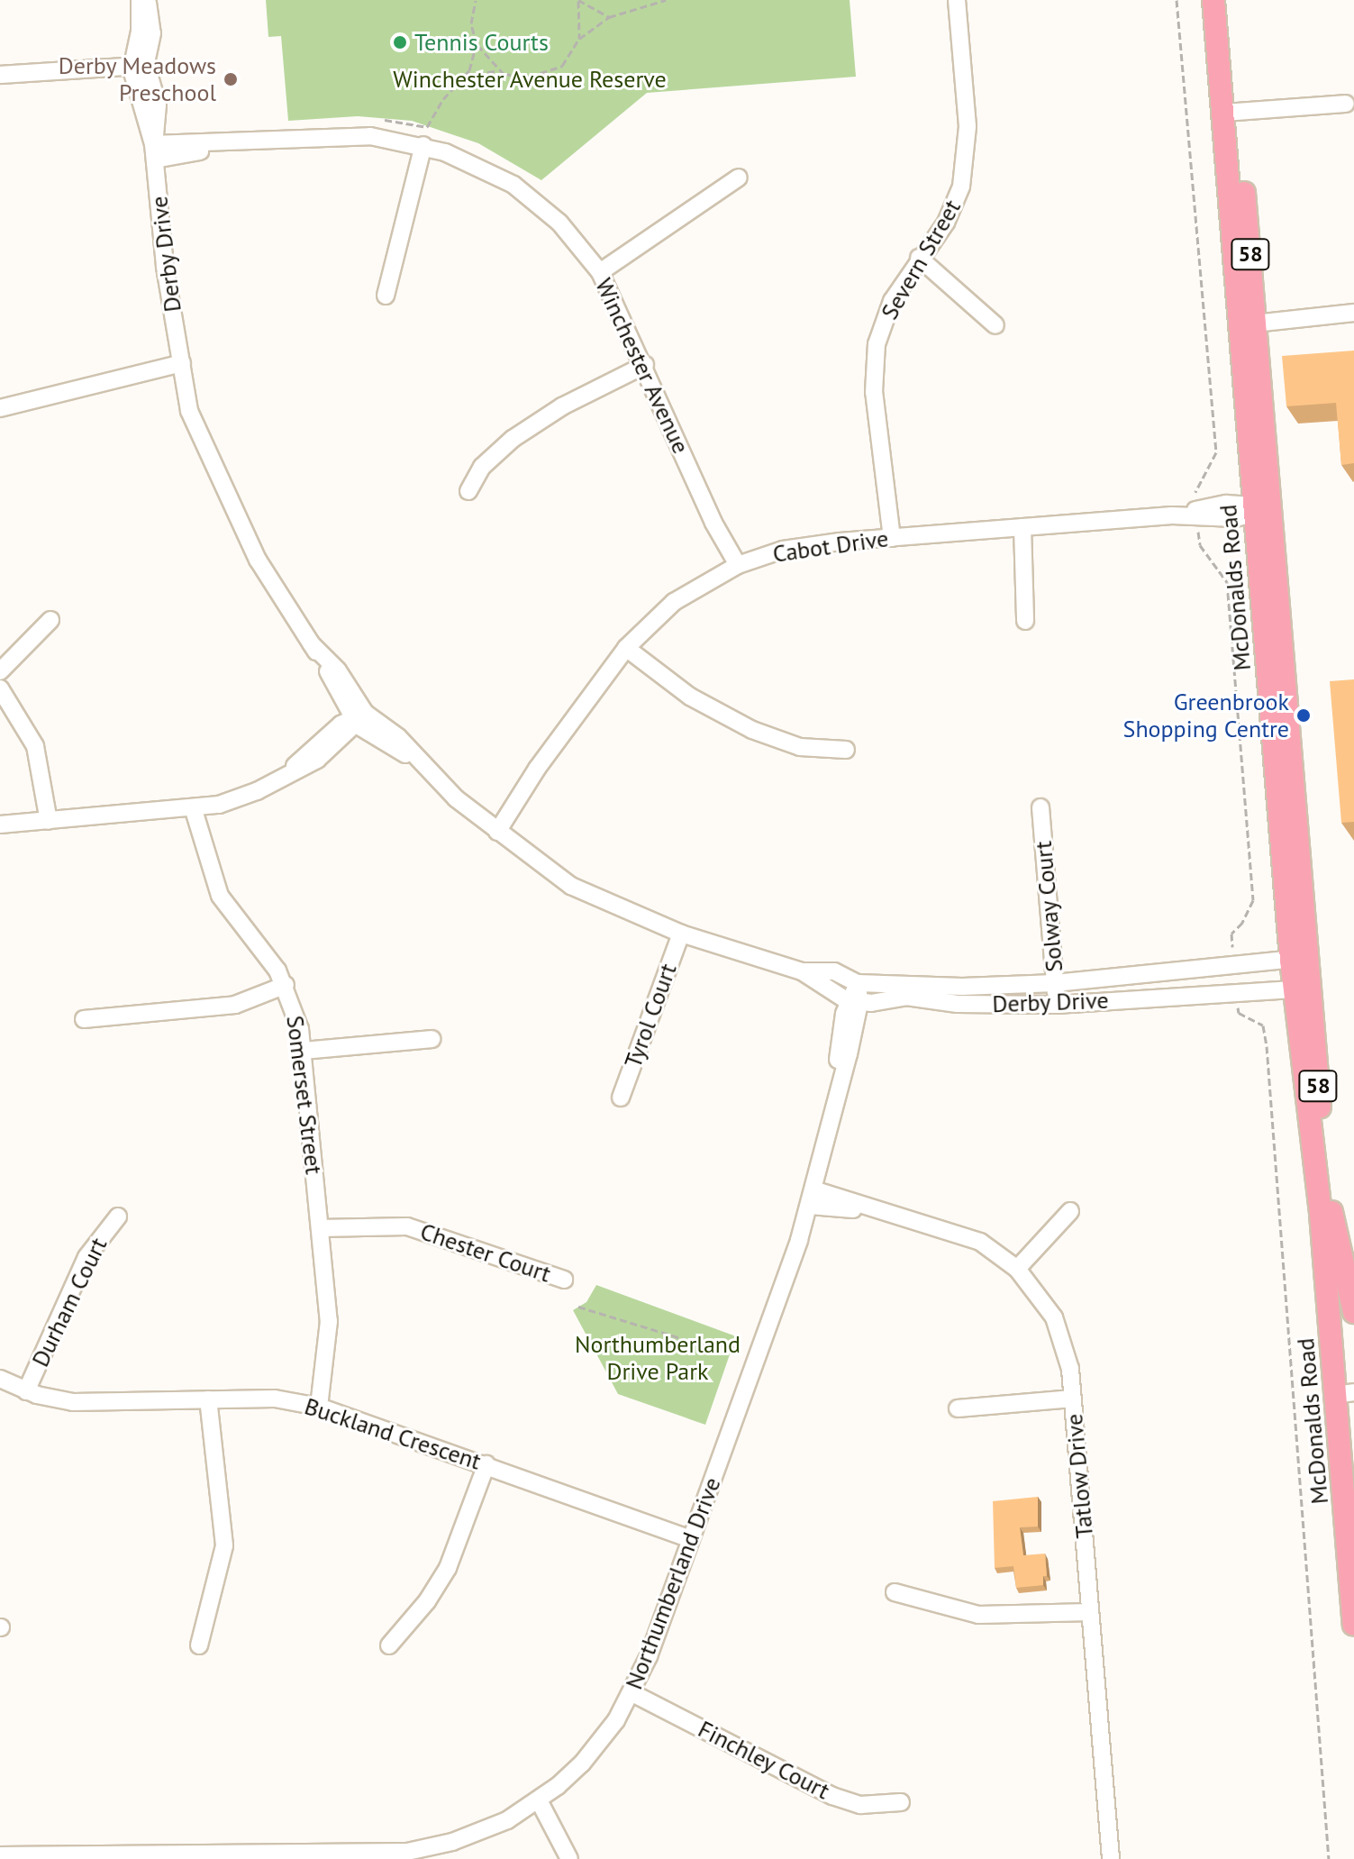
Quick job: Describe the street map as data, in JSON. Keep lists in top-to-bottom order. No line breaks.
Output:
{"streets":{"main road":["58","McDonalds Road"],"street":["Derby Drive","Severn Street","Winchester Avenue","Cabot Drive","Solway Court","Tyrol Court","Somerset Street","Chester Court","Durham Court","Buckland Crescent","Tatlow Drive","Northumberland Drive","Finchley Court"]},"crossings":[["Derby Drive","Winchester Avenue"],["Derby Drive","Cabot Drive"],["Derby Drive","McDonalds Road"],["Derby Drive","Solway Court"],["Derby Drive","Tyrol Court"],["Derby Drive","Northumberland Drive"],["Severn Street","Cabot Drive"],["Winchester Avenue","Cabot Drive"],["Cabot Drive","McDonalds Road"],["Somerset Street","Chester Court"],["Somerset Street","Buckland Crescent"],["Durham Court","Buckland Crescent"],["Buckland Crescent","Northumberland Drive"],["Tatlow Drive","Northumberland Drive"],["Northumberland Drive","Finchley Court"]],"parks":["Winchester Avenue Reserve","Northumberland Drive Park"],"places":["Tennis Courts","Derby Meadows Preschool","Greenbrook Shopping Centre"]}
